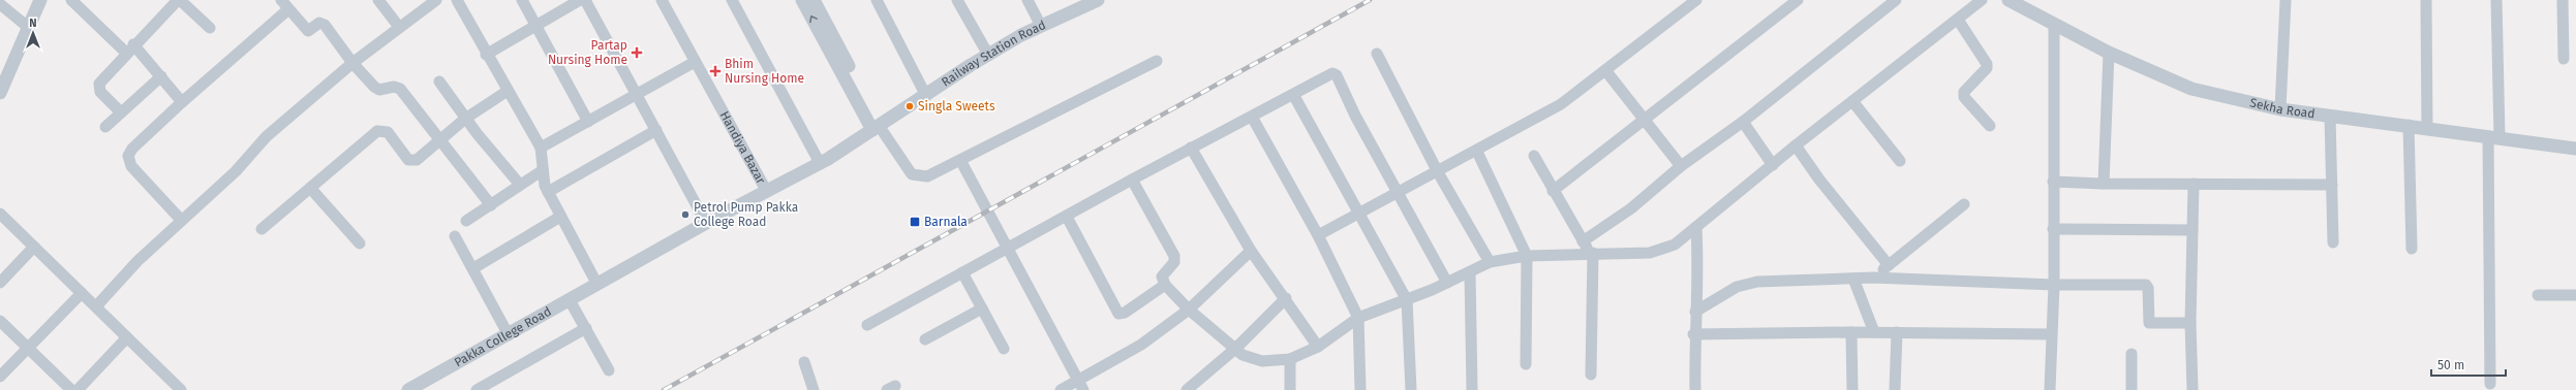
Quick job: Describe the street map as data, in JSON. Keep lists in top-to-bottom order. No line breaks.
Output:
{"streets":{"street":["Railway Station Road","Sekha Road","Handiya Bazar","Pakka College Road"]},"crossings":[["Railway Station Road","Handiya Bazar"],["Handiya Bazar","Pakka College Road"]],"places":{"health":["Partap Nursing Home","Bhim Nursing Home"],"other":["Singla Sweets","Petrol Pump Pakka College Road"],"transit":["Barnala"]},"scale_bar":"50 m","north":"top"}
